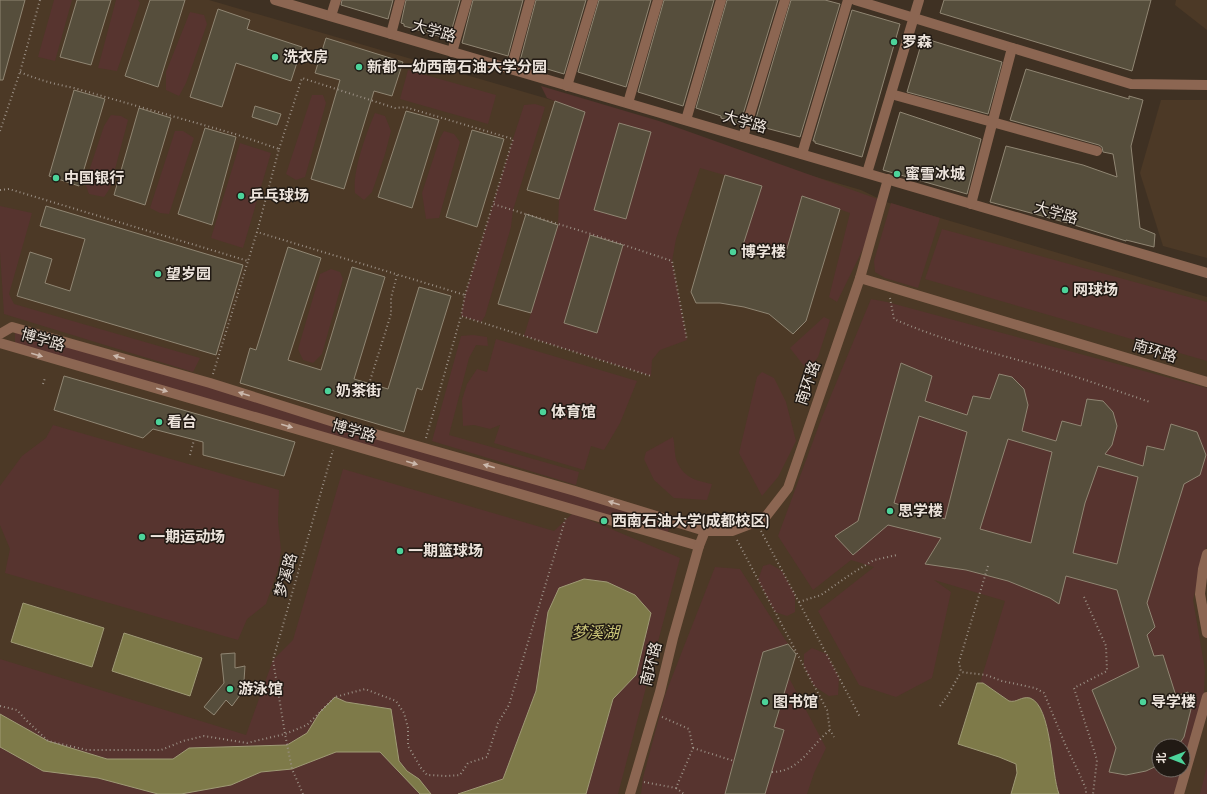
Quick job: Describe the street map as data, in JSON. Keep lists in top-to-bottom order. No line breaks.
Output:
{"streets":{"street":["大学路","博学路","南环路"],"path":["梦溪路"]},"crossings":[["博学路","南环路"],["博学路","梦溪路"]],"water":["梦溪湖"],"places":["罗森","洗衣房","新都一幼西南石油大学分园","蜜雪冰城","中国银行","乒乓球场","博学楼","望岁园","网球场","奶茶街","体育馆","看台","思学楼","西南石油大学(成都校区)","一期运动场","一期篮球场","游泳馆","图书馆","导学楼"],"north":"left"}
